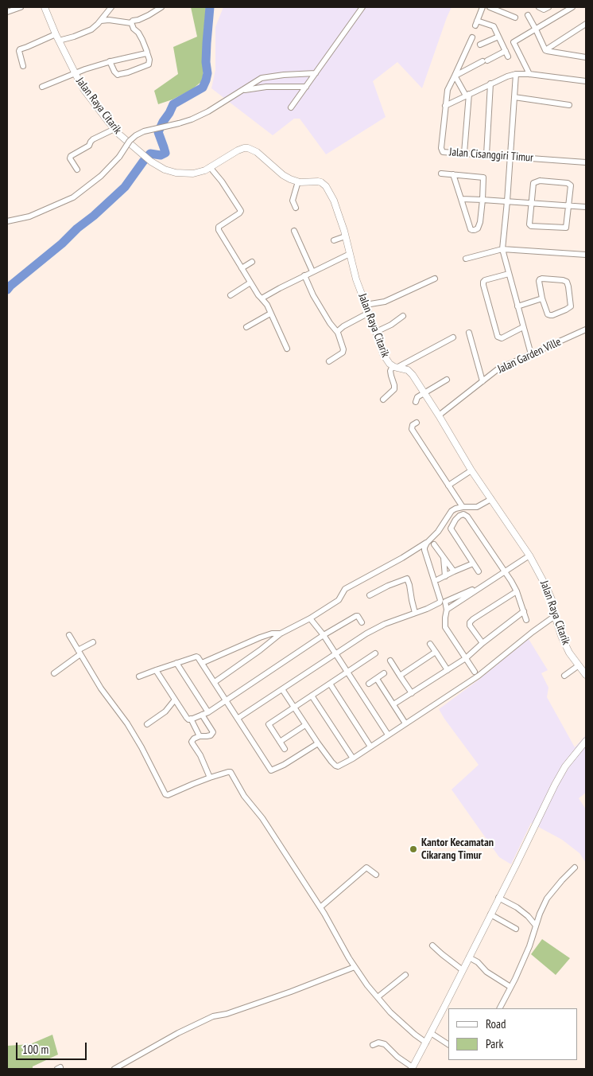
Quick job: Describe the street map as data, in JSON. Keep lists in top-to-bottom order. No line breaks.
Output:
{"streets":{"street":["Jalan Raya Citarik","Jalan Cisanggiri Timur","Jalan Garden Ville"]},"crossings":[["Jalan Raya Citarik","Jalan Garden Ville"]],"places":["Kantor Kecamatan Cikarang Timur"],"legend":["Road","Park"],"scale_bar":"100 m"}
